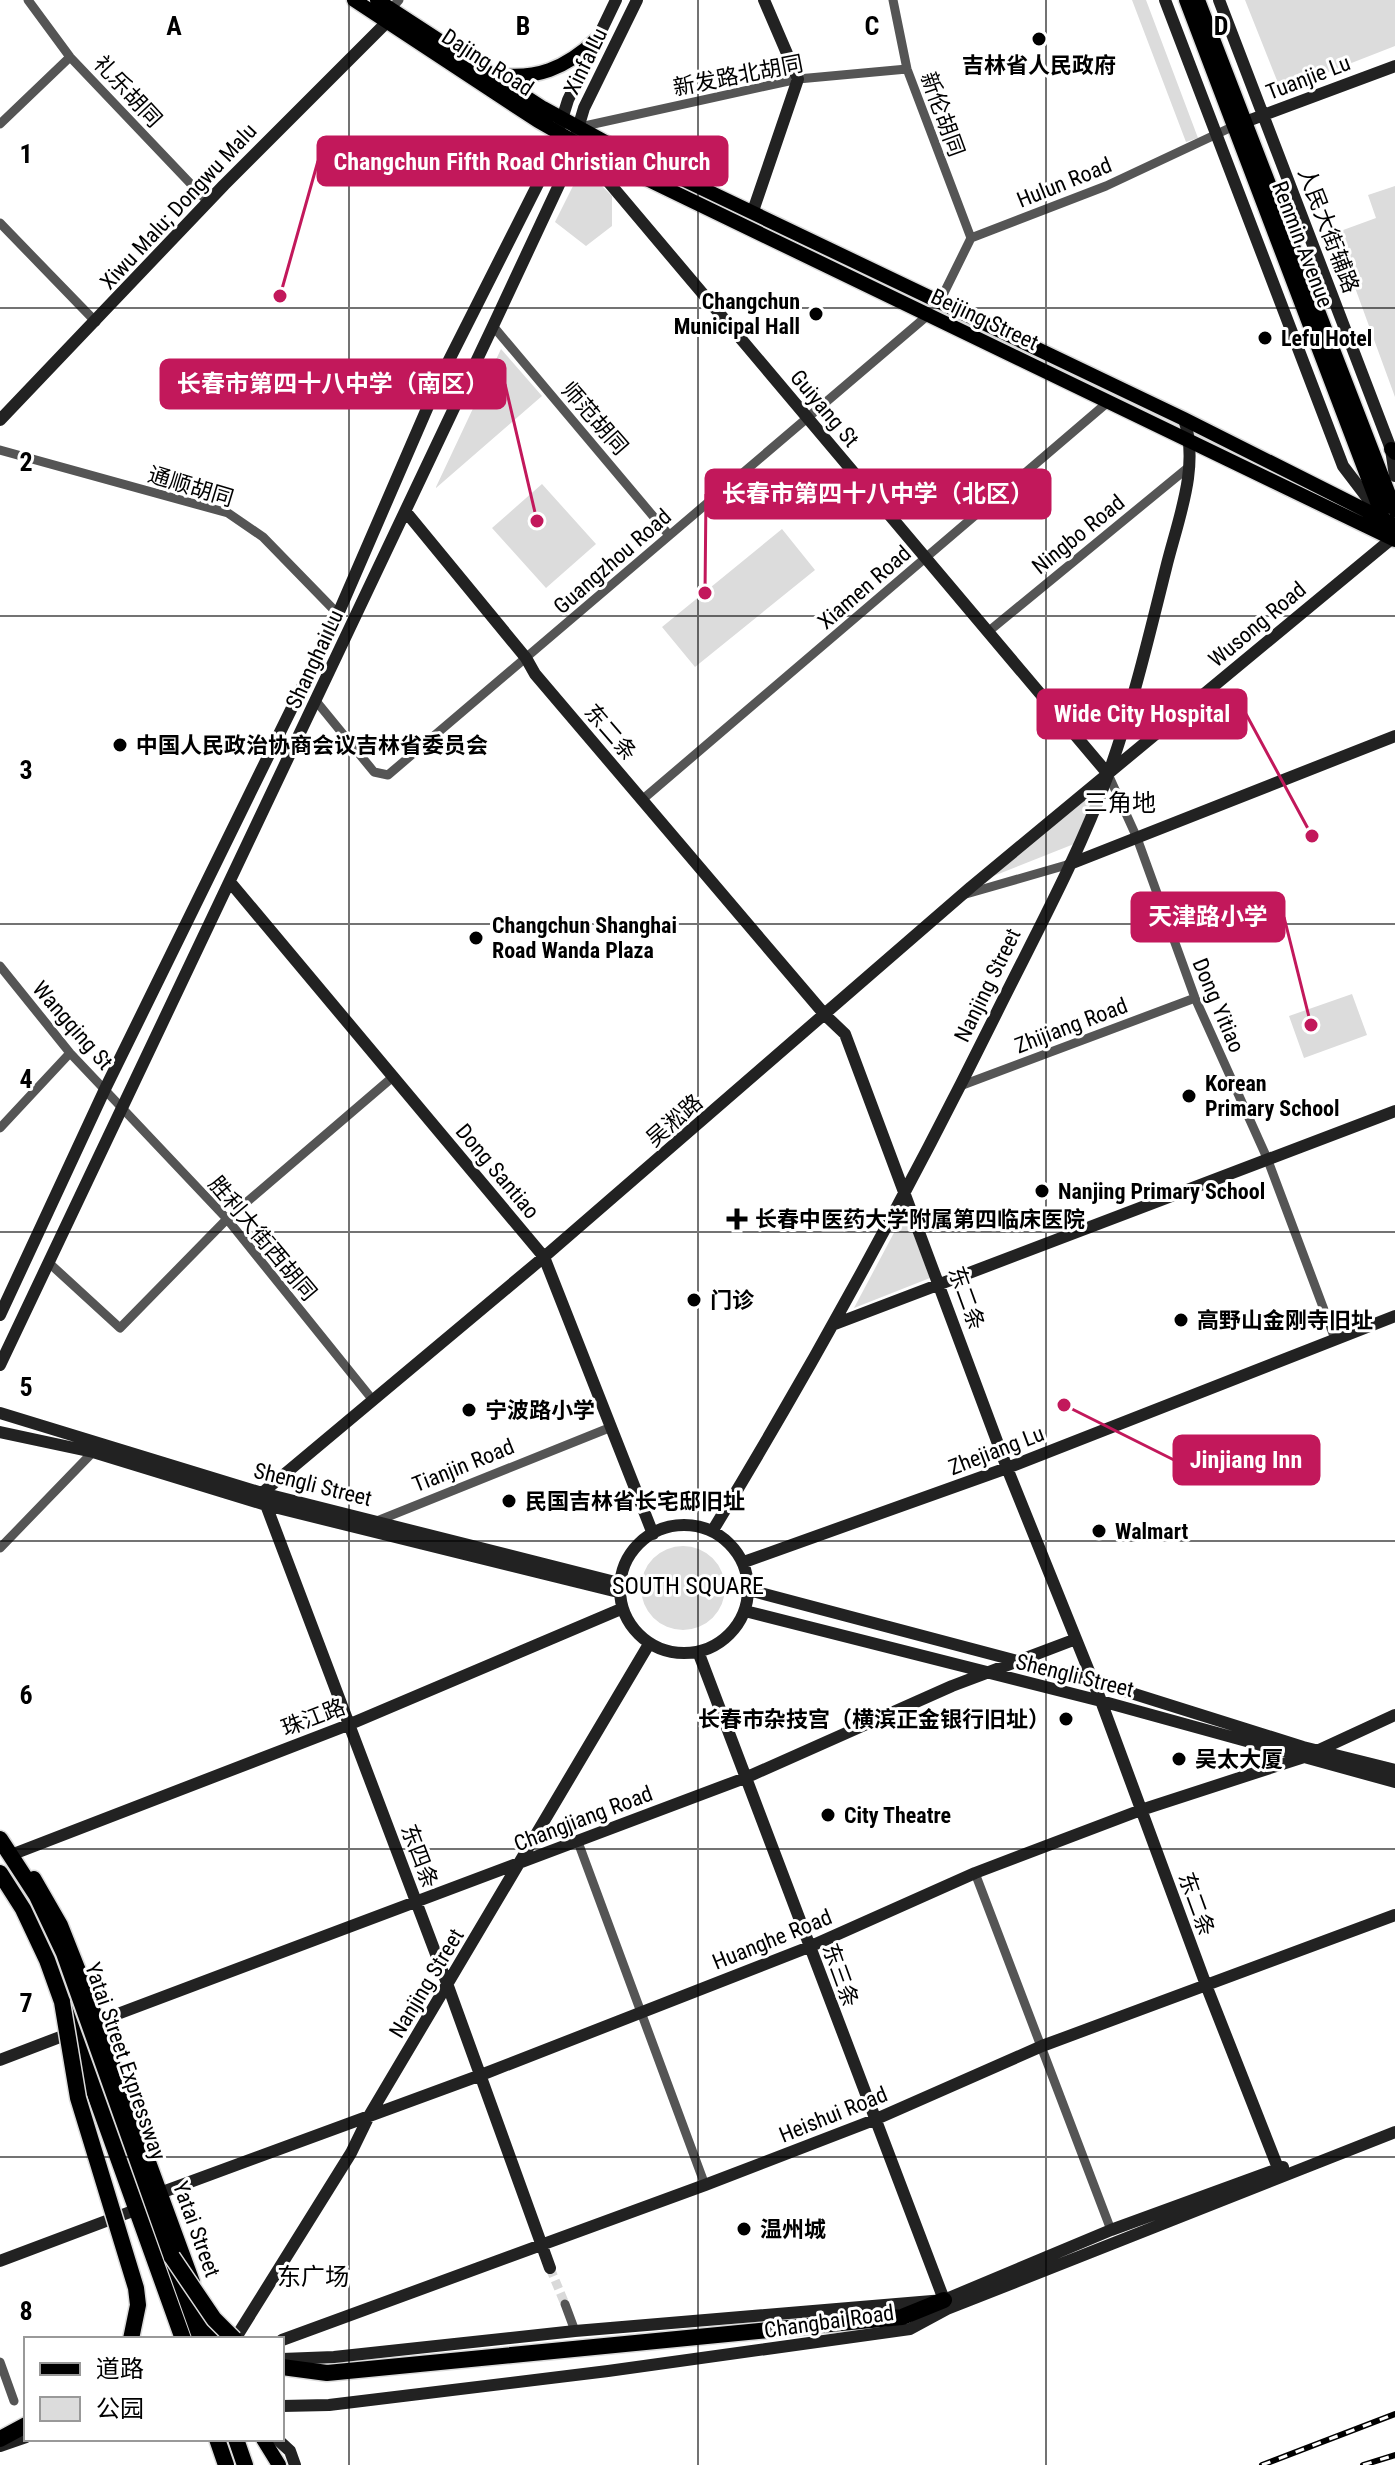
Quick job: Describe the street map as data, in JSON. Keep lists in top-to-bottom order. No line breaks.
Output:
{"streets":{"highway":["Yatai Street Expressway"],"main road":["Dajing Road","Renmin Avenue","Beijing Street","Yatai Street"],"street":["Xinfa Lu","新发路北胡同","Tuanjie Lu","礼乐胡同","新伦胡同","Hulun Road","Xiwu Malu; Dongwu Malu","人民大街辅路","Guiyang St","师范胡同","通顺胡同","Ningbo Road","Guangzhou Road","Xiamen Road","Wusong Road","Shanghai Lu","东二条","Nanjing Street","Dong Yitiao","Wangqing St","Zhijiang Road","吴淞路","Dong Santiao","胜利大街西胡同","Zhejiang Lu","Tianjin Road","Shengli Street","珠江路","Changjiang Road","东四条","Huanghe Road","东三条","Heishui Road","Changbai Road"]},"crossings":[["Xinfa Lu","Dajing Road"],["Xinfa Lu","新发路北胡同"],["Xinfa Lu","Beijing Street"],["Xinfa Lu","Guiyang St"],["Xinfa Lu","Shanghai Lu"],["Dajing Road","Xiwu Malu; Dongwu Malu"],["Dajing Road","Beijing Street"],["Dajing Road","Shanghai Lu"],["新发路北胡同","新伦胡同"],["新发路北胡同","Beijing Street"],["新发路北胡同","Guiyang St"],["新发路北胡同","Shanghai Lu"],["Tuanjie Lu","Hulun Road"],["Tuanjie Lu","人民大街辅路"],["Tuanjie Lu","Renmin Avenue"],["礼乐胡同","Xiwu Malu; Dongwu Malu"],["新伦胡同","Hulun Road"],["Hulun Road","Renmin Avenue"],["Renmin Avenue","Beijing Street"],["Renmin Avenue","Wusong Road"],["Beijing Street","Guiyang St"],["Beijing Street","Guangzhou Road"],["Beijing Street","Xiamen Road"],["Beijing Street","Wusong Road"],["Beijing Street","Shanghai Lu"],["Beijing Street","Nanjing Street"],["Guiyang St","Ningbo Road"],["Guiyang St","Guangzhou Road"],["Guiyang St","Xiamen Road"],["Guiyang St","Wusong Road"],["Guiyang St","Shanghai Lu"],["Guiyang St","Nanjing Street"],["Guiyang St","Dong Yitiao"],["Guiyang St","吴淞路"],["师范胡同","Guangzhou Road"],["师范胡同","Shanghai Lu"],["通顺胡同","Shanghai Lu"],["Ningbo Road","Nanjing Street"],["Guangzhou Road","Shanghai Lu"],["Guangzhou Road","东二条"],["Xiamen Road","东二条"],["Wusong Road","Nanjing Street"],["Wusong Road","Dong Yitiao"],["Wusong Road","吴淞路"],["Shanghai Lu","东二条"],["Shanghai Lu","Wangqing St"],["Shanghai Lu","Dong Santiao"],["Shanghai Lu","胜利大街西胡同"],["东二条","Nanjing Street"],["东二条","吴淞路"],["东二条","Zhejiang Lu"],["东二条","Shengli Street"],["东二条","Changjiang Road"],["东二条","Huanghe Road"],["东二条","Heishui Road"],["东二条","Changbai Road"],["Nanjing Street","Dong Yitiao"],["Nanjing Street","Zhijiang Road"],["Nanjing Street","吴淞路"],["Nanjing Street","Dong Santiao"],["Nanjing Street","Zhejiang Lu"],["Nanjing Street","Shengli Street"],["Nanjing Street","珠江路"],["Nanjing Street","Changjiang Road"],["Nanjing Street","东四条"],["Nanjing Street","Huanghe Road"],["Nanjing Street","东三条"],["Dong Yitiao","Zhijiang Road"],["Dong Yitiao","吴淞路"],["Dong Yitiao","Zhejiang Lu"],["Wangqing St","胜利大街西胡同"],["吴淞路","Dong Santiao"],["吴淞路","胜利大街西胡同"],["吴淞路","Shengli Street"],["吴淞路","东四条"],["Dong Santiao","Zhejiang Lu"],["Dong Santiao","Tianjin Road"],["Dong Santiao","Shengli Street"],["Dong Santiao","珠江路"],["Dong Santiao","东三条"],["Zhejiang Lu","Shengli Street"],["Zhejiang Lu","珠江路"],["Zhejiang Lu","东三条"],["Tianjin Road","Shengli Street"],["Shengli Street","珠江路"],["Shengli Street","Changjiang Road"],["Shengli Street","东四条"],["Shengli Street","Huanghe Road"],["Shengli Street","东三条"],["珠江路","东四条"],["珠江路","东三条"],["珠江路","Yatai Street"],["Changjiang Road","东四条"],["Changjiang Road","东三条"],["Changjiang Road","Yatai Street"],["东四条","Huanghe Road"],["东四条","Heishui Road"],["Huanghe Road","东三条"],["Huanghe Road","Yatai Street"],["东三条","Heishui Road"],["东三条","Changbai Road"]],"districts":["三角地","SOUTH SQUARE","东广场"],"places":{"other":["吉林省人民政府","Changchun Fifth Road Christian Church","Changchun Municipal Hall","Lefu Hotel","长春市第四十八中学（南区）","长春市第四十八中学（北区）","中国人民政治协商会议吉林省委员会","Wide City Hospital","Changchun Shanghai Road Wanda Plaza","天津路小学","Korean Primary School","Nanjing Primary School","门诊","高野山金刚寺旧址","Jinjiang Inn","宁波路小学","民国吉林省长宅邸旧址","Walmart","长春市杂技宫（横滨正金银行旧址）","吴太大厦","City Theatre","温州城"],"health":["长春中医药大学附属第四临床医院"]},"legend":["道路","公园"],"grid":{"columns":["A","B","C","D"],"rows":["1","2","3","4","5","6","7","8"]}}
